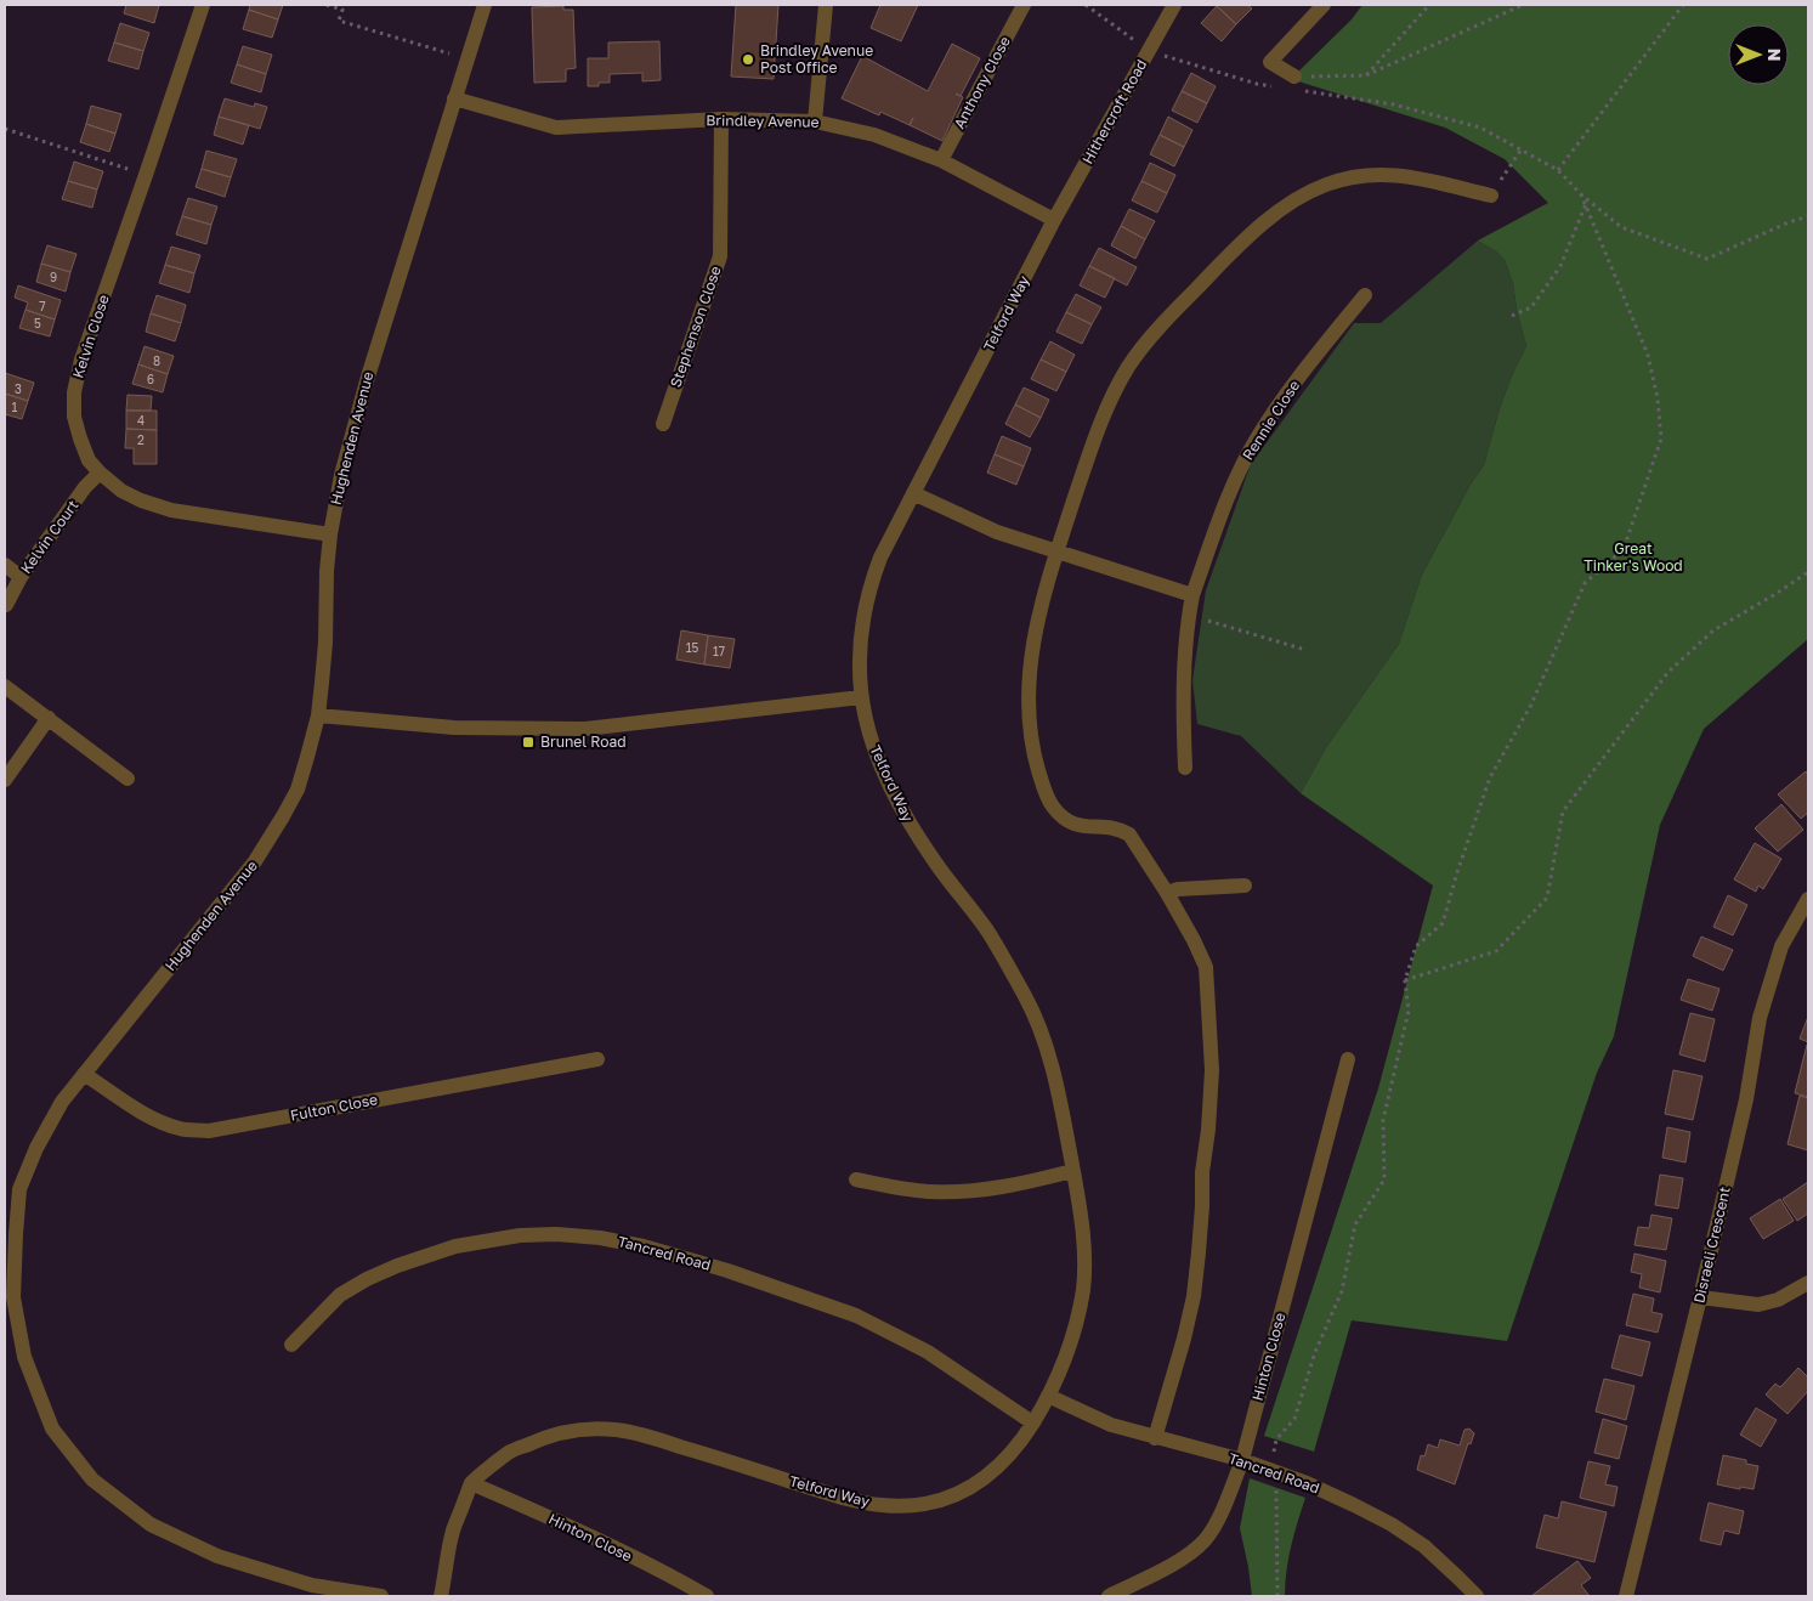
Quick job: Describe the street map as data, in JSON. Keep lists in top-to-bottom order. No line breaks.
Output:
{"streets":{"street":["Anthony Close","Hithercroft Road","Brindley Avenue","Telford Way","Stephenson Close","Kelvin Close","Rennie Close","Hughenden Avenue","Kelvin Court","Fulton Close","Disraeli Crescent","Tancred Road","Hinton Close"]},"crossings":[["Anthony Close","Brindley Avenue"],["Hithercroft Road","Brindley Avenue"],["Hithercroft Road","Telford Way"],["Brindley Avenue","Telford Way"],["Brindley Avenue","Stephenson Close"],["Brindley Avenue","Hughenden Avenue"],["Telford Way","Tancred Road"],["Telford Way","Hinton Close"],["Kelvin Close","Hughenden Avenue"],["Kelvin Close","Kelvin Court"],["Hughenden Avenue","Fulton Close"],["Tancred Road","Hinton Close"]],"parks":["Great Tinker's Wood"],"places":{"other":["Brindley Avenue Post Office"],"transit":["Brunel Road"]},"house_numbers":["9","7","5","8","6","3","1","4","2","15","17"],"north":"right"}
